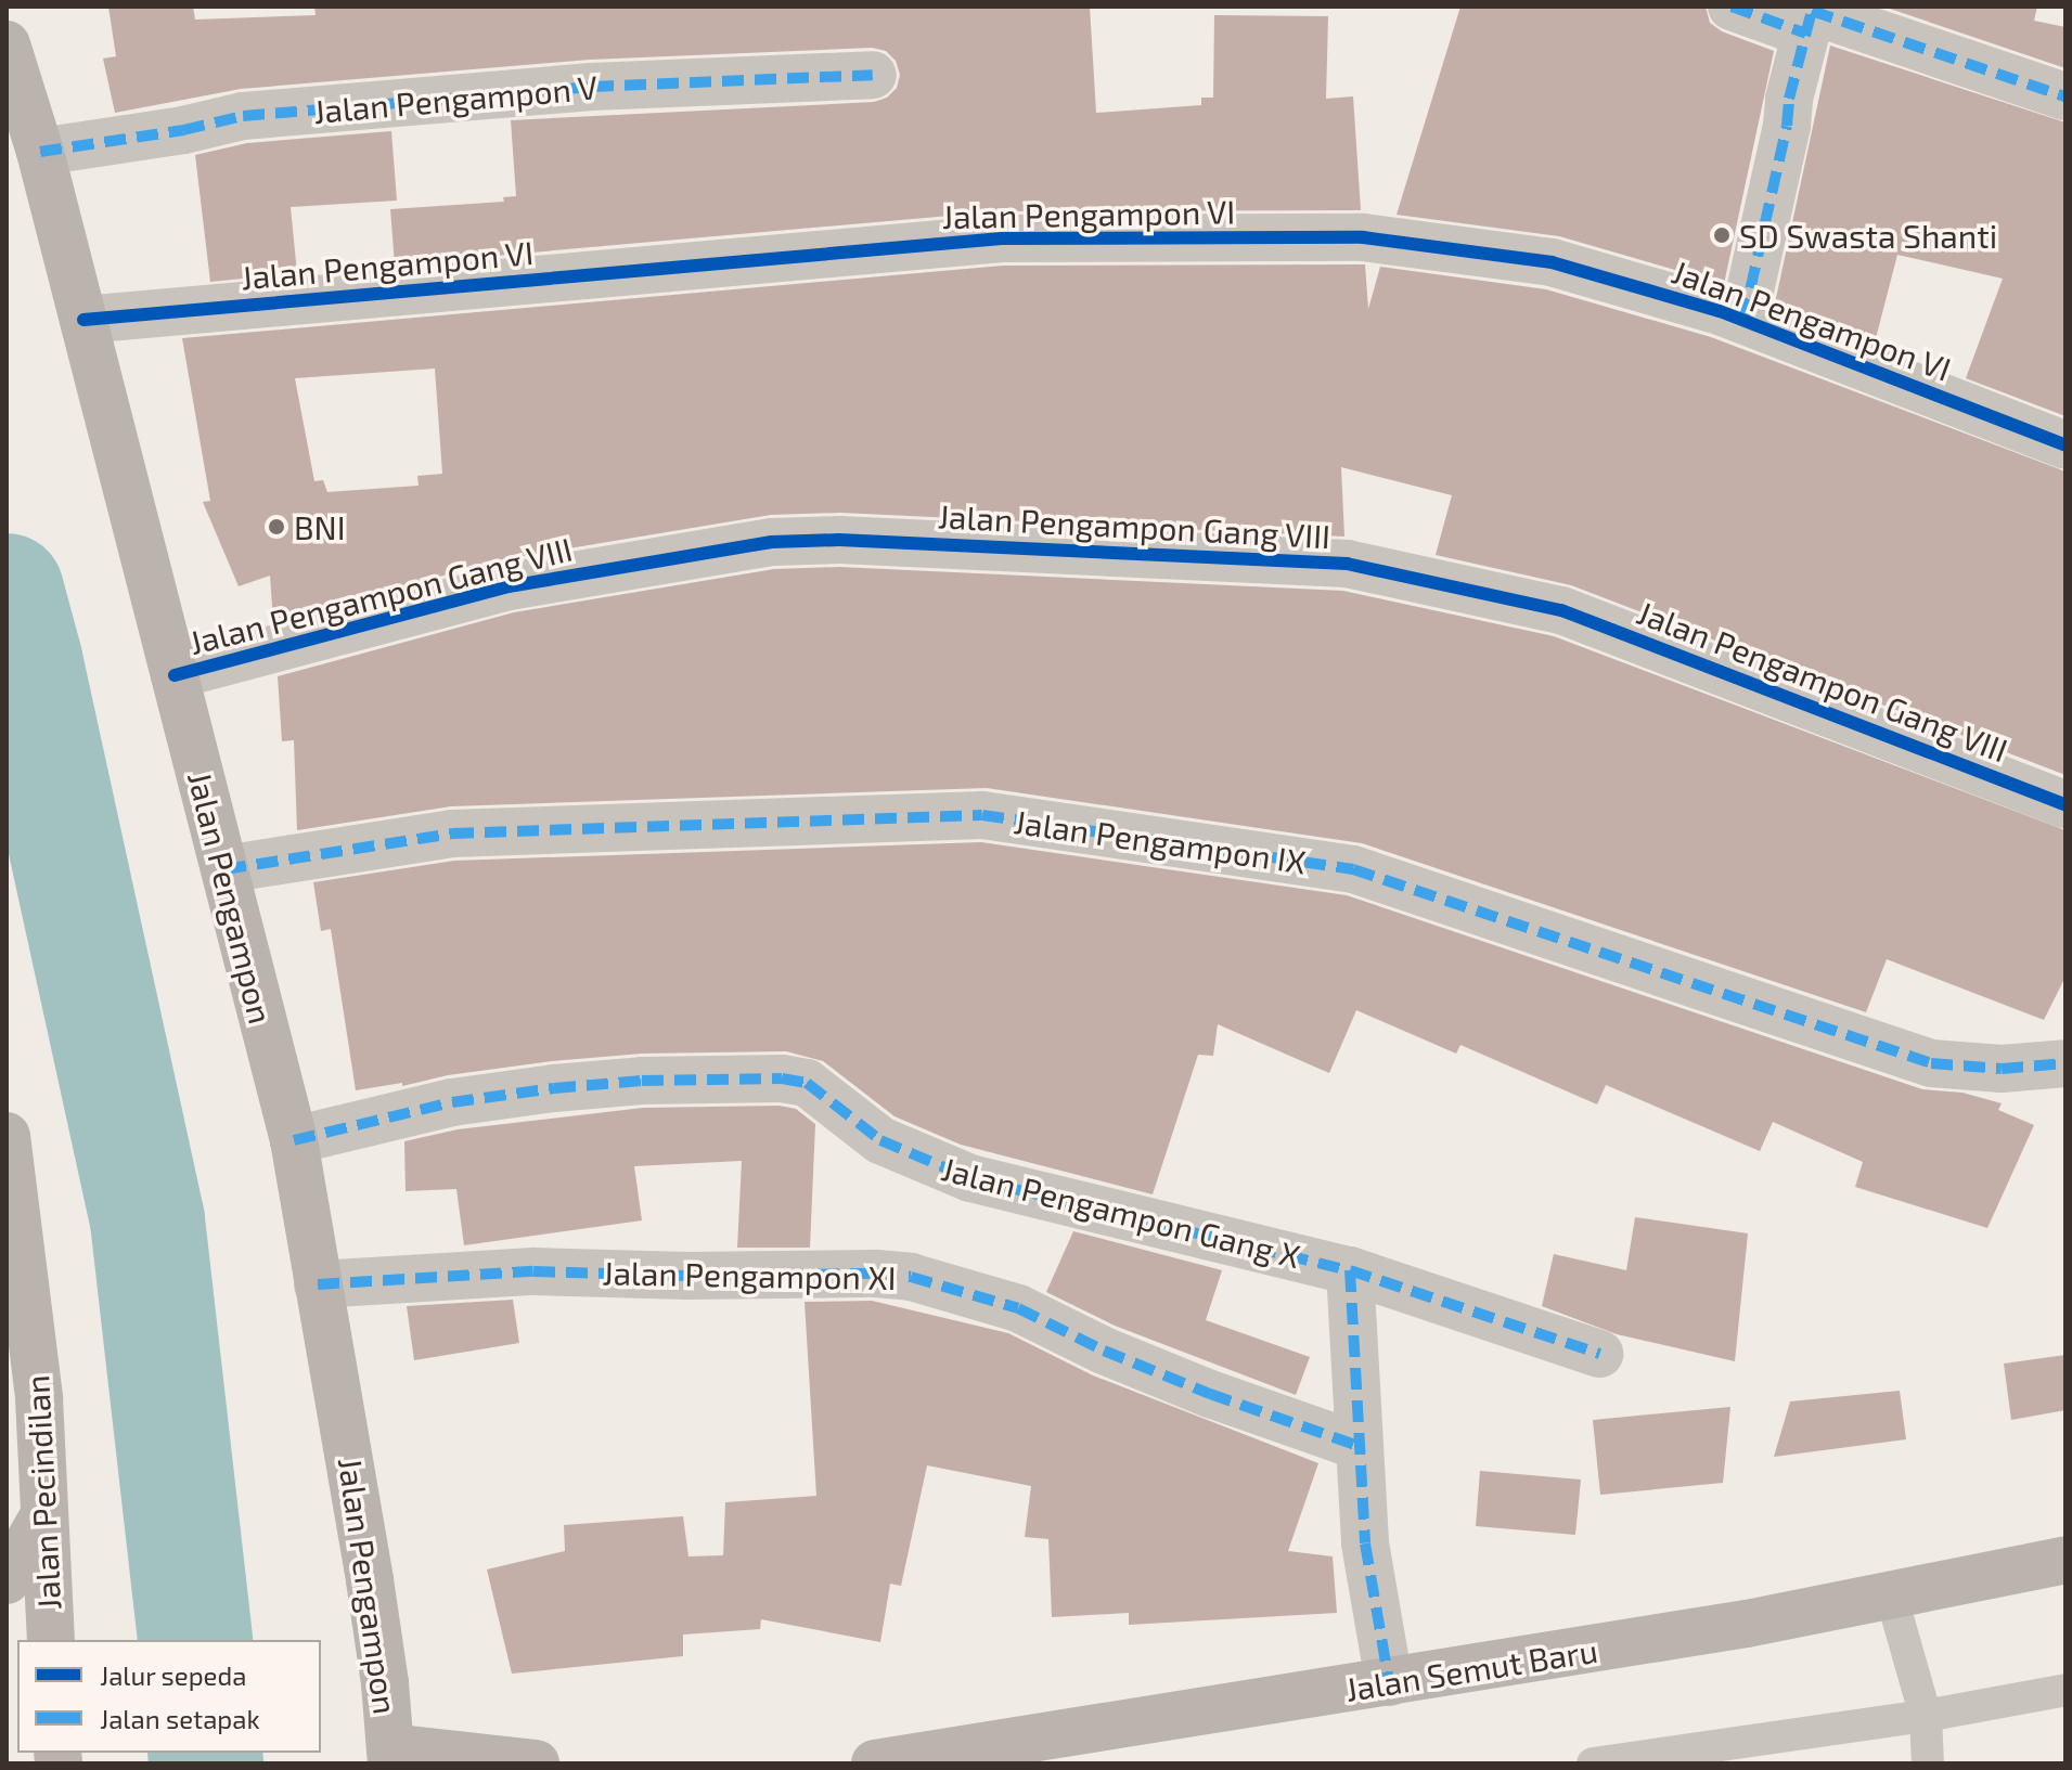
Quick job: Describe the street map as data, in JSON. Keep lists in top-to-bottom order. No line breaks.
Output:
{"streets":{"main road":["Jalan Pengampon","Jalan Pecindilan","Jalan Semut Baru"],"street":["Jalan Pengampon V","Jalan Pengampon VI","Jalan Pengampon Gang VIII","Jalan Pengampon IX","Jalan Pengampon Gang X","Jalan Pengampon XI"]},"crossings":[["Jalan Pengampon V","Jalan Pengampon"],["Jalan Pengampon VI","Jalan Pengampon"],["Jalan Pengampon Gang VIII","Jalan Pengampon"],["Jalan Pengampon IX","Jalan Pengampon"],["Jalan Pengampon","Jalan Pengampon Gang X"],["Jalan Pengampon","Jalan Pengampon XI"]],"places":["SD Swasta Shanti","BNI"],"legend":["Jalur sepeda","Jalan setapak"]}
